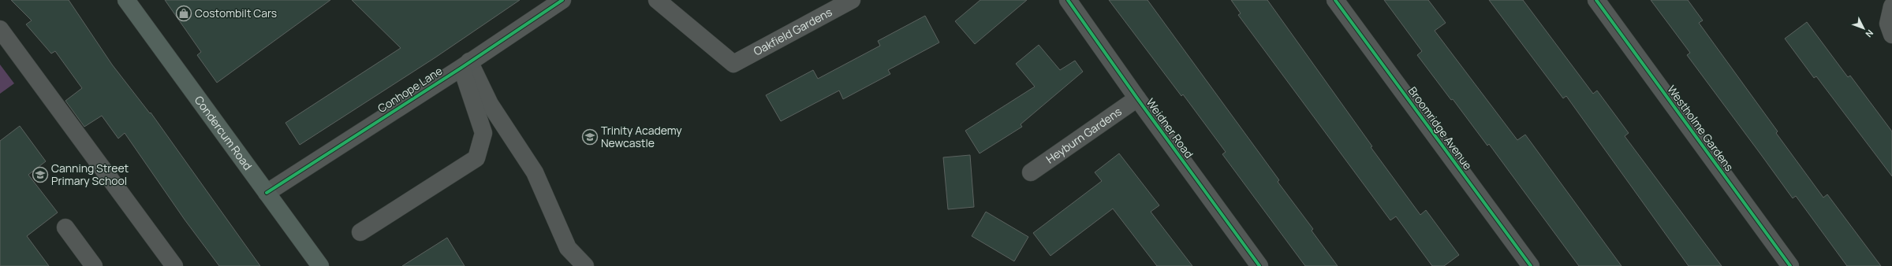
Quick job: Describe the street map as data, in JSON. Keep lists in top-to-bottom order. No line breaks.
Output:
{"streets":{"main road":["Condercum Road"],"street":["Oakfield Gardens","Conhope Lane","Weidner Road","Broomridge Avenue","Westholme Gardens","Heyburn Gardens"]},"crossings":[["Conhope Lane","Condercum Road"],["Weidner Road","Heyburn Gardens"]],"places":{"shop":["Costombilt Cars"],"school or university":["Trinity Academy Newcastle","Canning Street Primary School"]},"north":"bottom right"}
